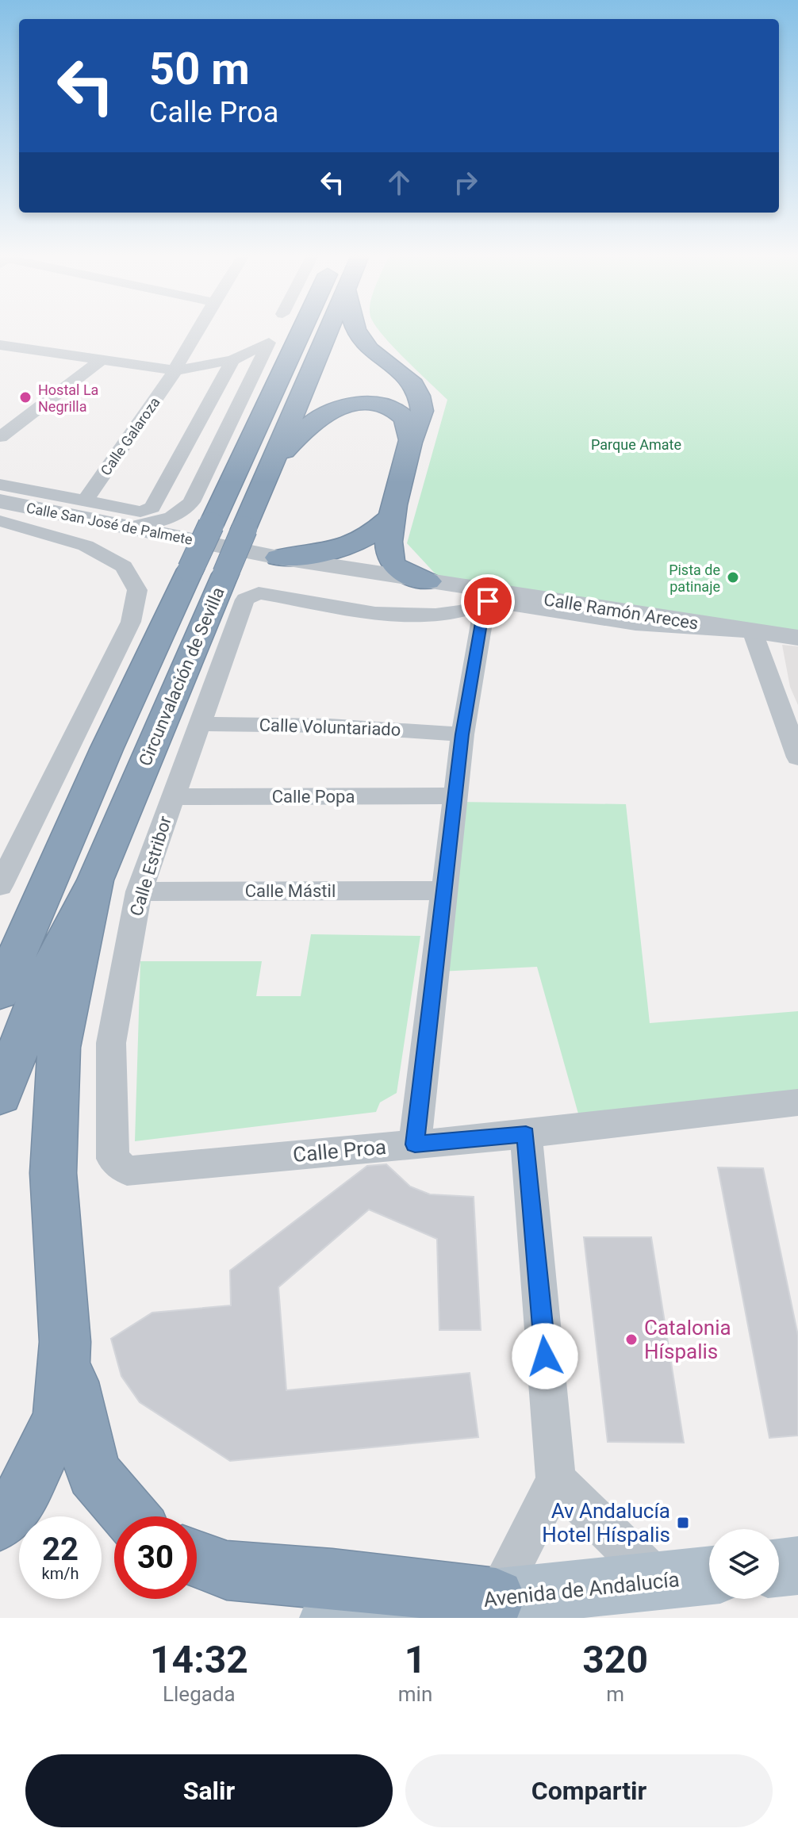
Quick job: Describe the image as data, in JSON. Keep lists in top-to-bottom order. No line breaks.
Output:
{"streets":{"highway":["Circunvalación de Sevilla"],"main road":["Avenida de Andalucía"],"street":["Calle Galaroza","Calle San José de Palmete","Calle Ramón Areces","Calle Voluntariado","Calle Popa","Calle Estribor","Calle Mástil","Calle Proa"]},"crossings":[["Calle Galaroza","Calle San José de Palmete"],["Calle San José de Palmete","Circunvalación de Sevilla"],["Circunvalación de Sevilla","Calle Estribor"],["Circunvalación de Sevilla","Calle Mástil"],["Calle Voluntariado","Calle Estribor"],["Calle Popa","Calle Estribor"],["Calle Estribor","Calle Mástil"],["Calle Estribor","Calle Proa"]],"parks":["Parque Amate"],"places":{"other":["Hostal La Negrilla","Pista de patinaje","Catalonia Híspalis"],"transit":["Av Andalucía Hotel Híspalis"]},"page":{"turn":["50 m","Calle Proa"],"speed":"22 km/h","limit":"30","eta":["14:32","Llegada","1","min","320","m"],"buttons":["Salir","Compartir"]}}
